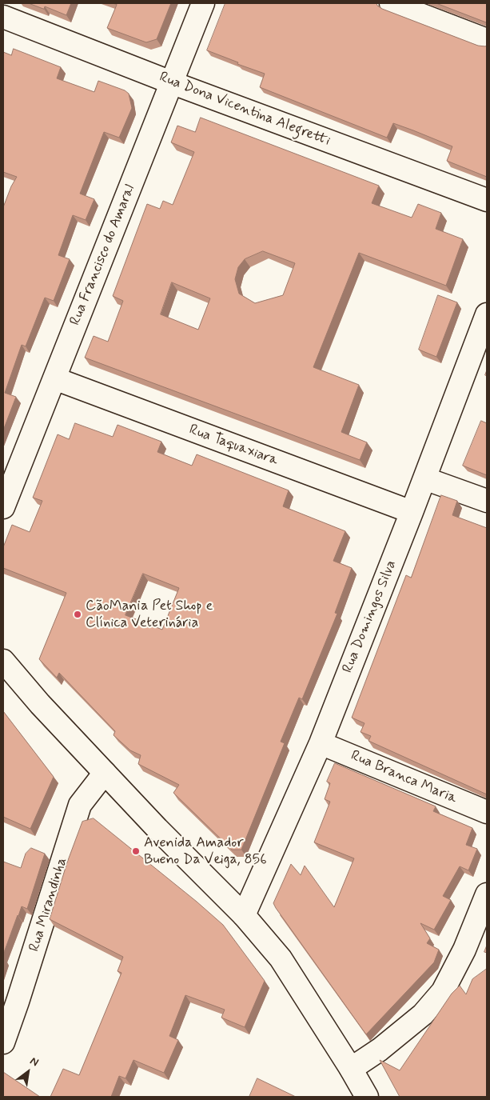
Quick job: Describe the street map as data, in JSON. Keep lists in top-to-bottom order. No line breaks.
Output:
{"streets":{"street":["Rua Dona Vicentina Alegretti","Rua Francisco do Amaral","Rua Taquaxiara","Rua Domingos Silva","Rua Branca Maria","Rua Mirandinha"]},"crossings":[["Rua Dona Vicentina Alegretti","Rua Francisco do Amaral"],["Rua Francisco do Amaral","Rua Taquaxiara"],["Rua Taquaxiara","Rua Domingos Silva"],["Rua Domingos Silva","Rua Branca Maria"]],"places":["CãoMania Pet Shop e Clínica Veterinária","Avenida Amador Bueno Da Veiga, 856"],"north":"top right"}
